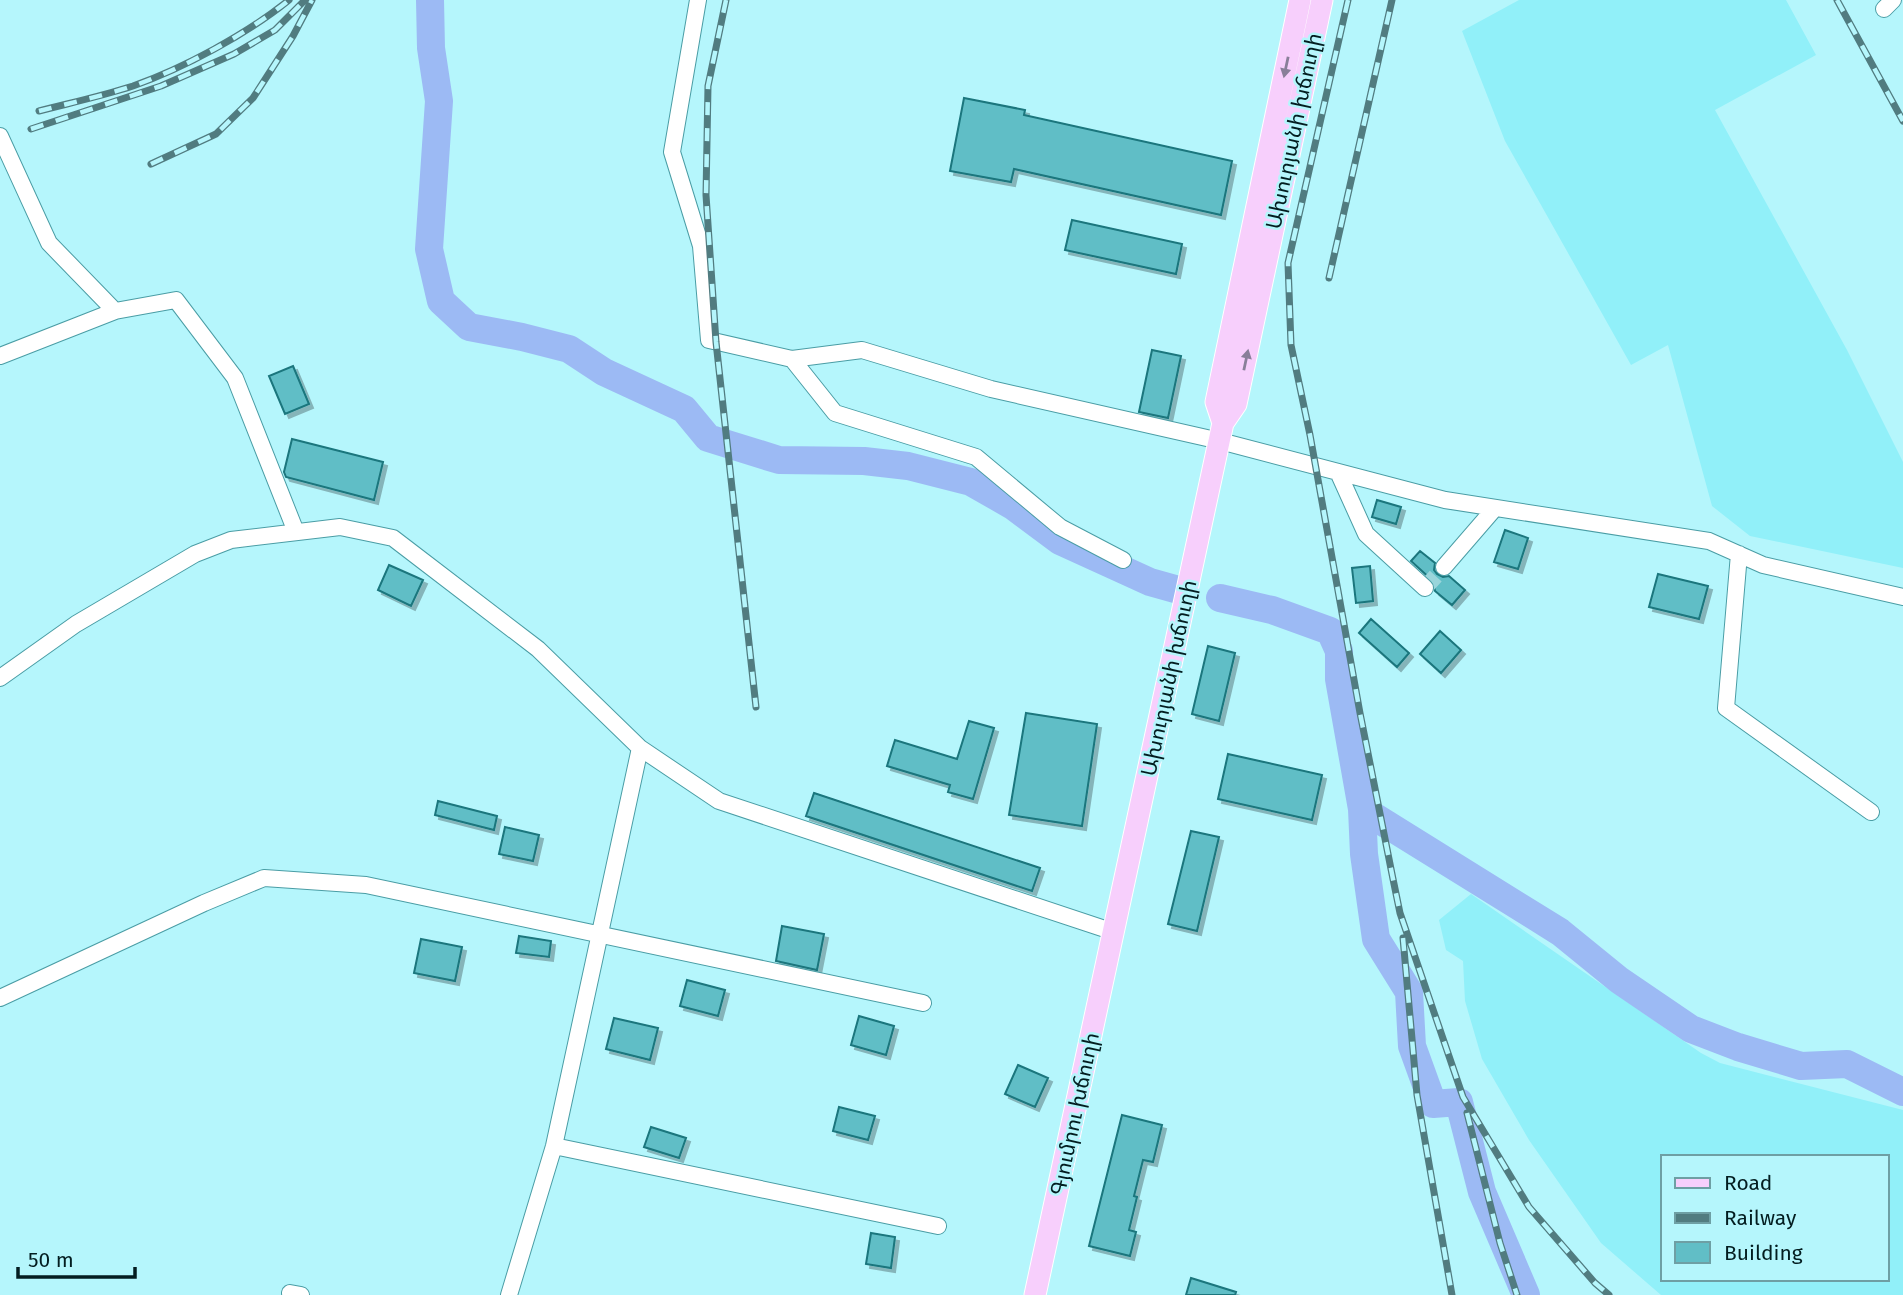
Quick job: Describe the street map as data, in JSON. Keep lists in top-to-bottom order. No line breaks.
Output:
{"streets":{"main road":["Ախուրյանի խճուղի","Գյումրու խճուղի"]},"crossings":[["Ախուրյանի խճուղի","Գյումրու խճուղի"]],"legend":["Road","Railway","Building"],"scale_bar":"50 m"}
